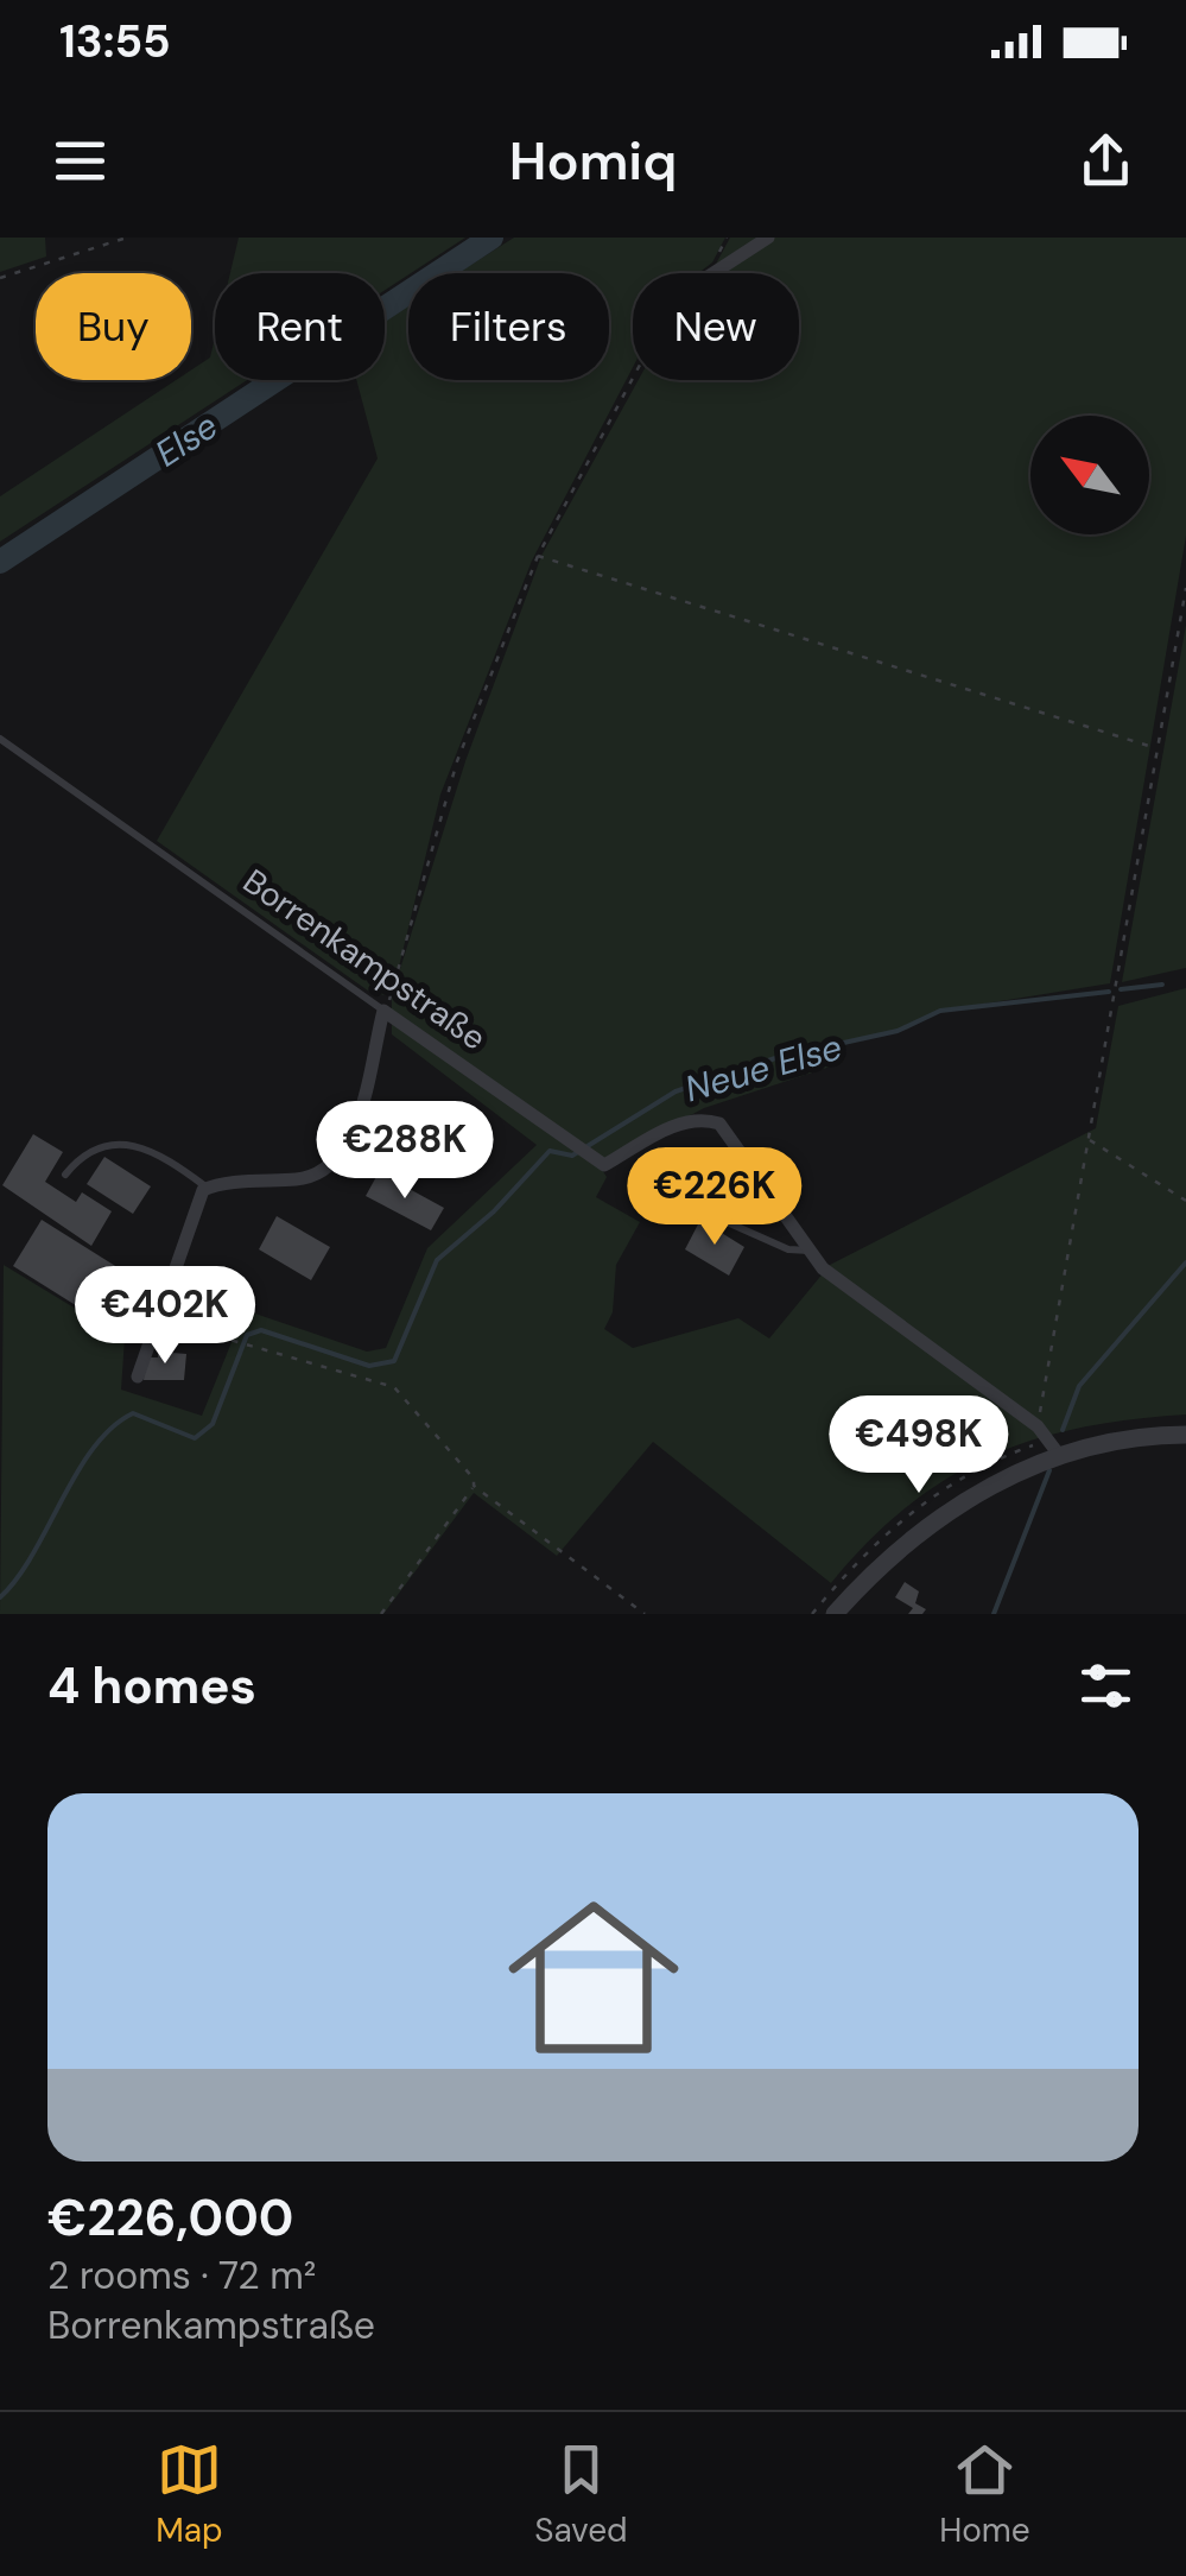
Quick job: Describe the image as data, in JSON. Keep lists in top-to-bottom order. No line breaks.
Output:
{"streets":{"street":["Borrenkampstraße"]},"water":["Else","Neue Else"],"north":"top left","page":{"status":"13:55","header":"Homiq","chip":["Buy","Rent","Filters","New"],"price":["€288K","€226K","€402K","€498K"],"heading":"4 homes","list":[{"name":"€226,000","note":"2 rooms · 72 m² · Borrenkampstraße"}],"tabs":["Map","Saved","Home"]}}
